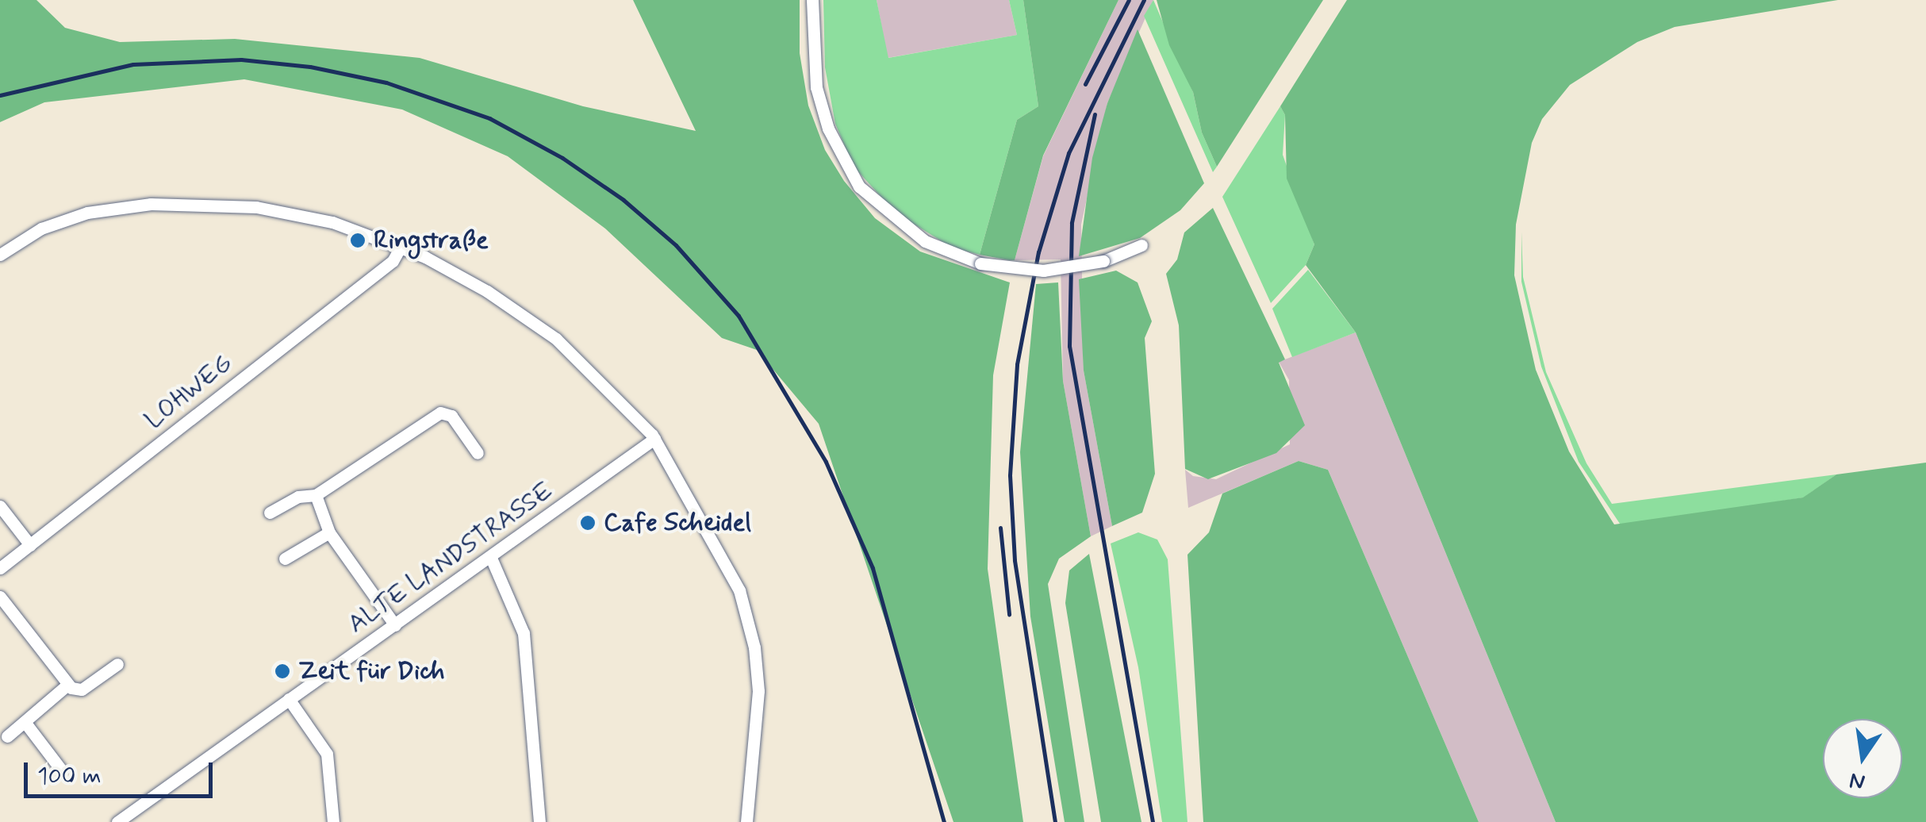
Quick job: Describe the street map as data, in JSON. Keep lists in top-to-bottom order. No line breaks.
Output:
{"streets":{"street":["LOHWEG","ALTE LANDSTRASSE"]},"places":["Ringstraße","Cafe Scheidel","Zeit für Dich"],"scale_bar":"100 m","north":"bottom"}
